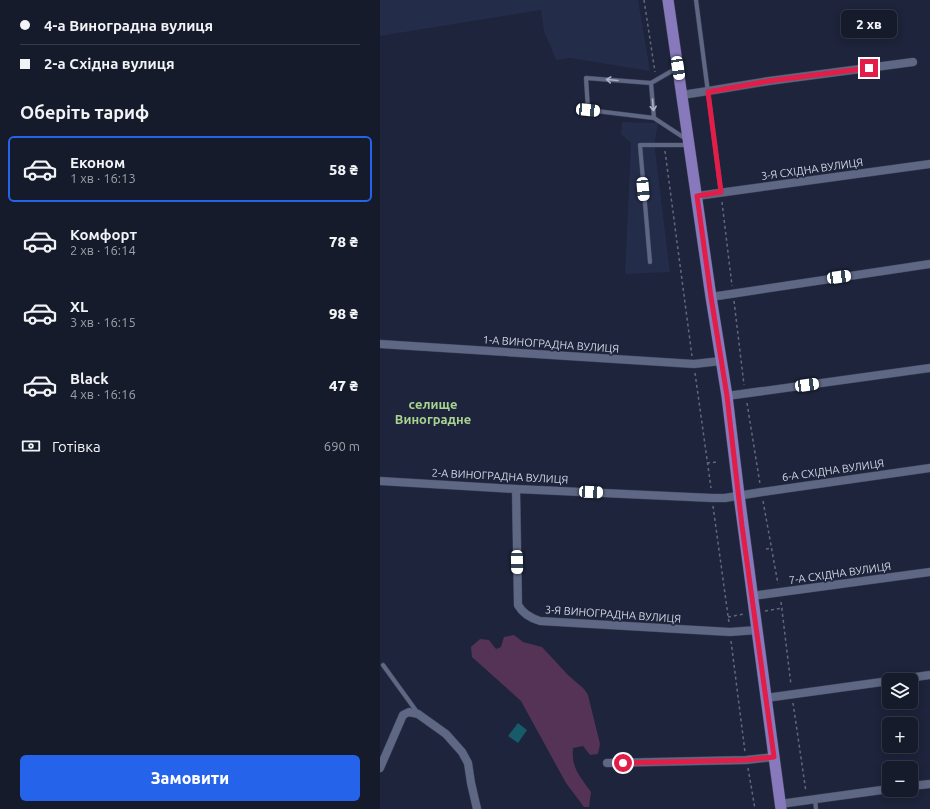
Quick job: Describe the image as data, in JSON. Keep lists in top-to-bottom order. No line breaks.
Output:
{"streets":{"street":["3-Я СХІДНА ВУЛИЦЯ","1-А ВИНОГРАДНА ВУЛИЦЯ","6-А СХІДНА ВУЛИЦЯ","2-А ВИНОГРАДНА ВУЛИЦЯ","7-А СХІДНА ВУЛИЦЯ","3-Я ВИНОГРАДНА ВУЛИЦЯ"]},"crossings":[["6-А СХІДНА ВУЛИЦЯ","2-А ВИНОГРАДНА ВУЛИЦЯ"],["2-А ВИНОГРАДНА ВУЛИЦЯ","3-Я ВИНОГРАДНА ВУЛИЦЯ"]],"districts":["селище Виноградне"],"page":{"banner":["4-а Виноградна вулиця","2-а Східна вулиця"],"bubble":"2 хв","heading":"Оберіть тариф","list":[{"name":"Економ","note":"1 хв · 16:13","value":"58 ₴"},{"name":"Комфорт","note":"2 хв · 16:14","value":"78 ₴"},{"name":"XL","note":"3 хв · 16:15","value":"98 ₴"},{"name":"Black","note":"4 хв · 16:16","value":"47 ₴"}],"pay":["Готівка","690 m"],"map_buttons":["+","−"],"buttons":"Замовити"}}
